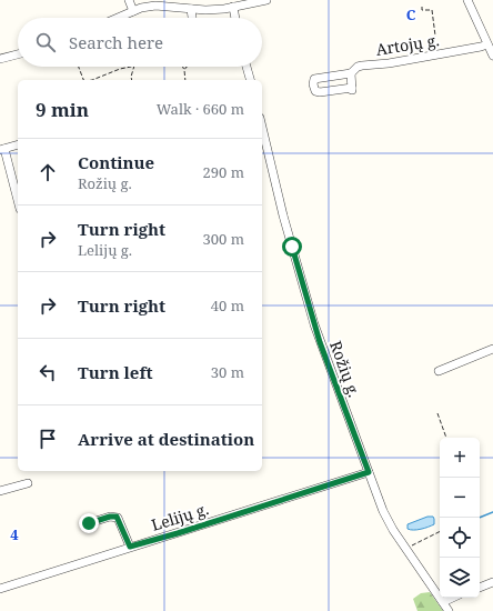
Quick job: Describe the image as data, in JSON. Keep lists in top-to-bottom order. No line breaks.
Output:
{"streets":{"street":["Artojų g.","Rožių g.","Lelijų g."]},"crossings":[["Rožių g.","Lelijų g."]],"page":{"search":"Search here","heading":["9 min","Walk · 660 m"],"list":[["Continue","Rožių g.","290 m"],["Turn right","Lelijų g.","300 m"],["Turn right","40 m"],["Turn left","30 m"],"Arrive at destination"],"map_buttons":["+","−"]},"grid":{"columns":["C"],"rows":["4"]}}
